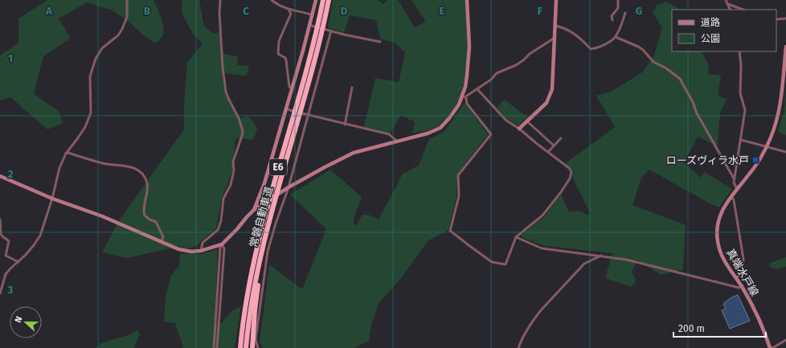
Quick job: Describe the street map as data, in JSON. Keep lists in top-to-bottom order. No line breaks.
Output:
{"streets":{"highway":["E6","常磐自動車道"],"street":["真端水戸線"]},"places":{"transit":["ローズヴィラ水戸"]},"legend":["道路","公園"],"scale_bar":"200 m","north":"left","grid":{"columns":["A","B","C","D","E","F","G"],"rows":["1","2","3"]}}
